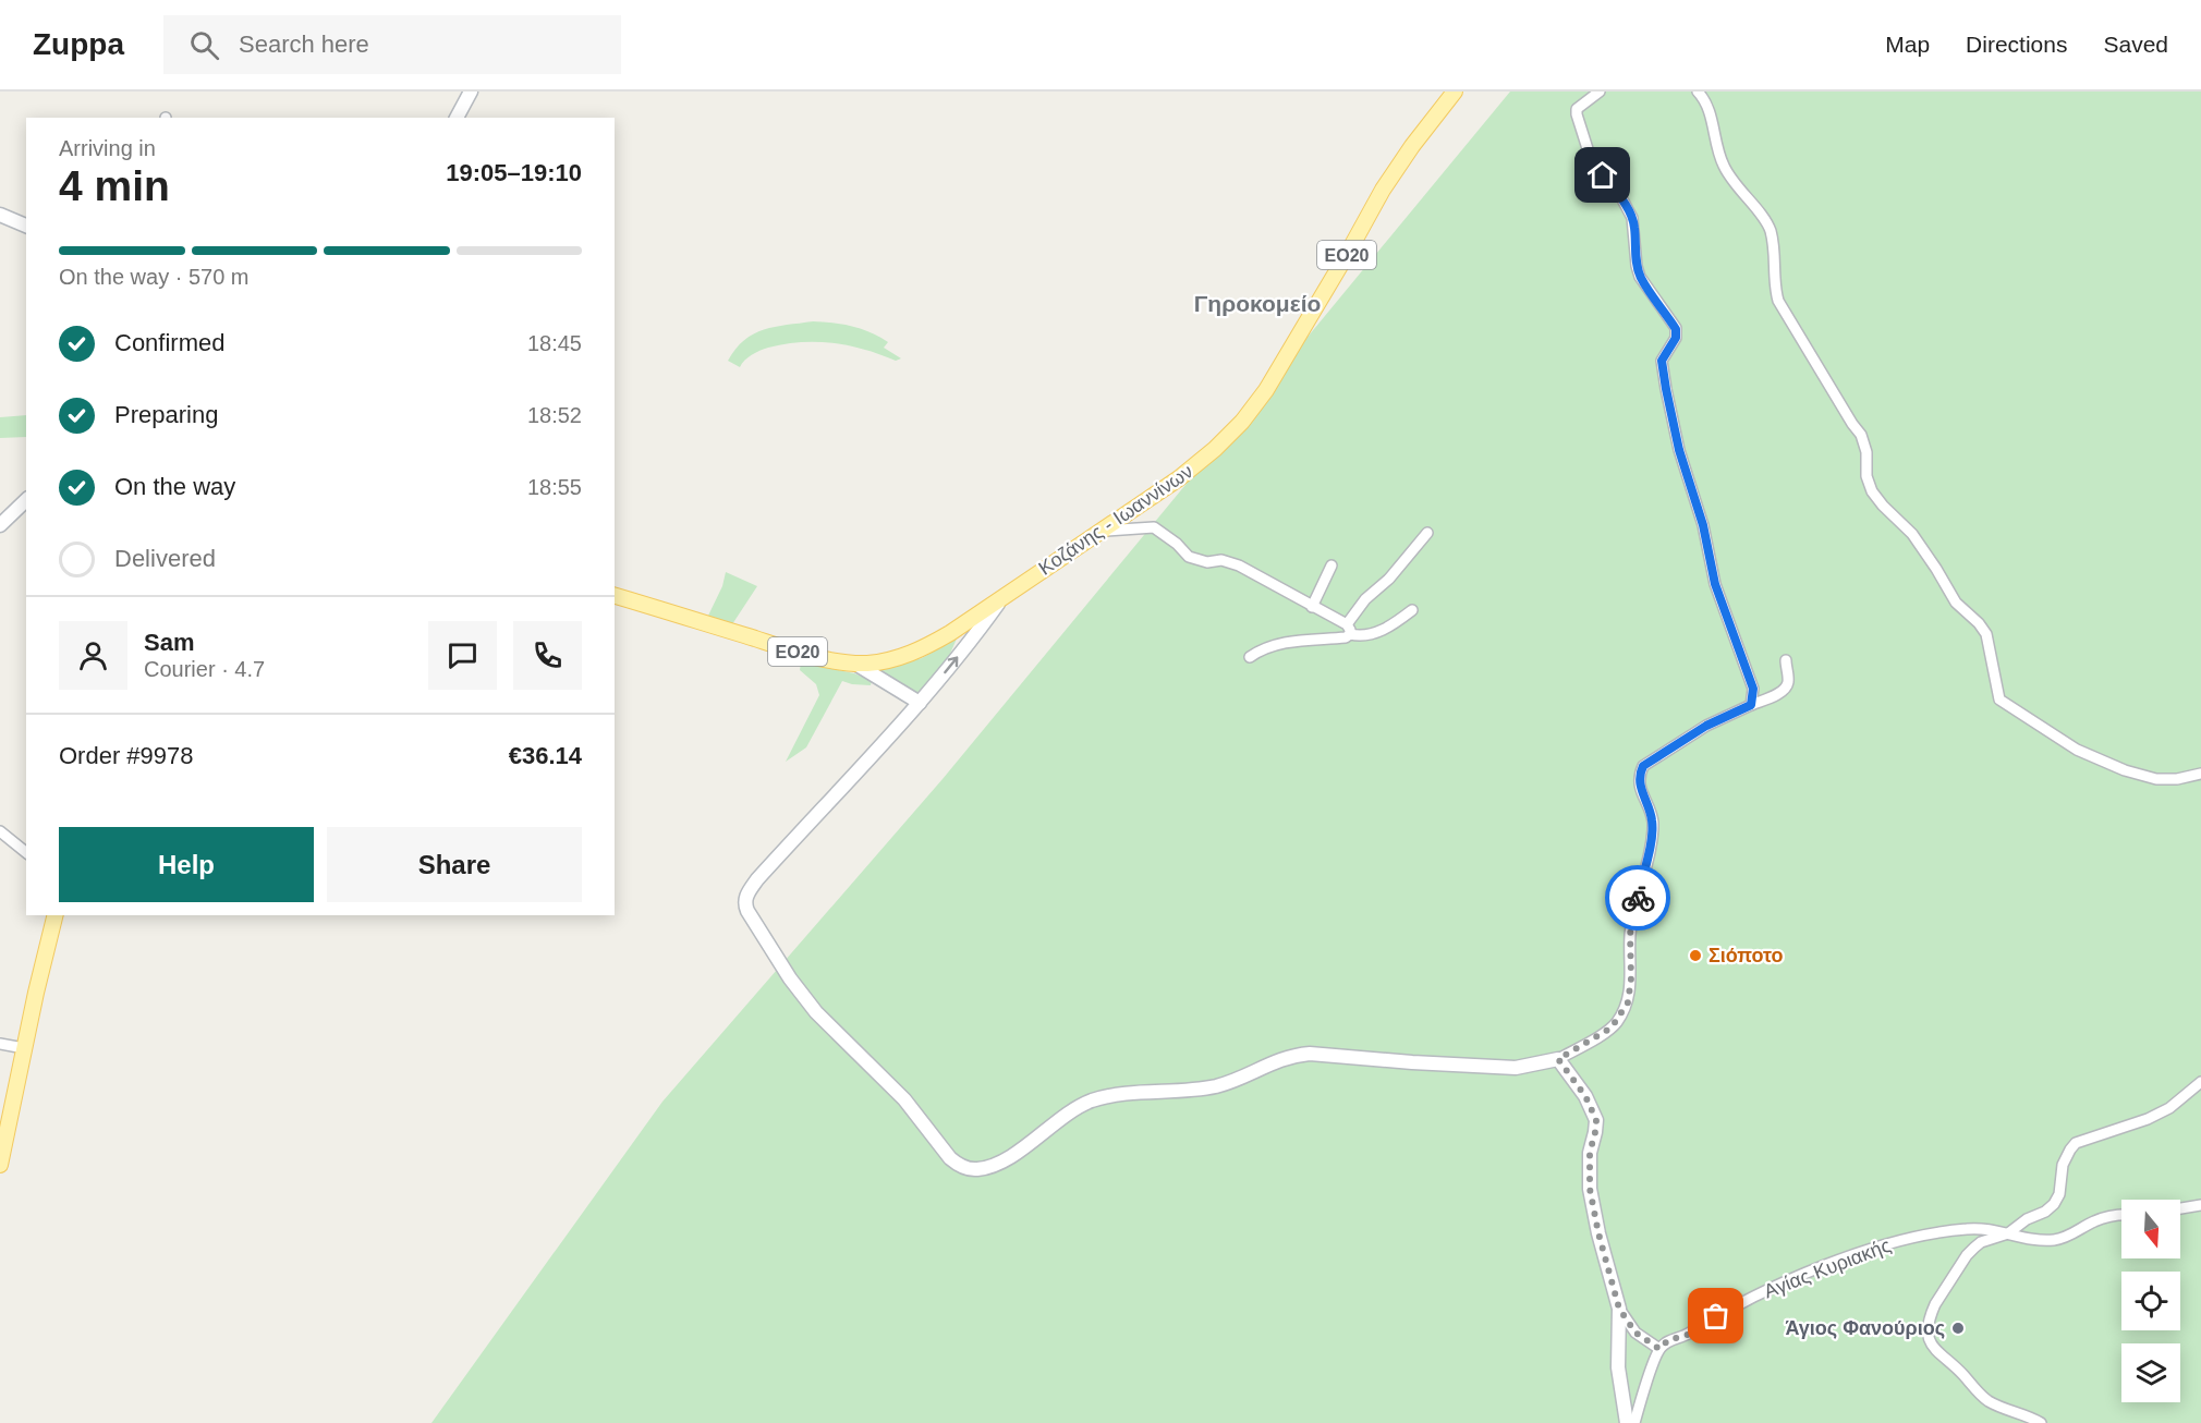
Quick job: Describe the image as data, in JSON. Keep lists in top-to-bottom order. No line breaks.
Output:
{"streets":{"main road":["ΕΟ20","Κοζάνης - Ιωαννίνων"],"street":["Αγίας Κυριακής"]},"districts":["Γηροκομείο"],"places":["Σιόποτο","Άγιος Φανούριος"],"north":"bottom","page":{"header":"Zuppa","search":"Search here","nav":["Map","Directions","Saved"],"heading":["4 min","Arriving in","19:05–19:10"],"panel":["Sam","Courier · 4.7","Order #9978","€36.14"],"bar":"On the way · 570 m","list":[["Confirmed","18:45"],["Preparing","18:52"],["On the way","18:55"],"Delivered"],"buttons":["Help","Share"]}}
